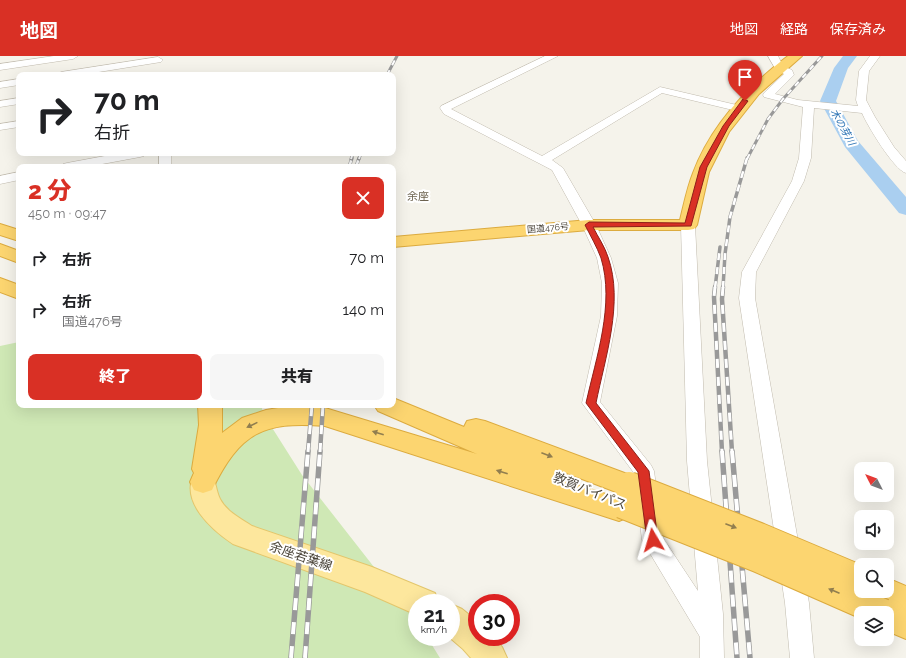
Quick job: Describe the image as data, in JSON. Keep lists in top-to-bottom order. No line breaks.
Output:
{"streets":{"highway":["国道476号","敦賀バイパス"],"main road":["余座若葉線"]},"districts":["余座"],"water":["木の芽川"],"north":"top left","page":{"header":"地図","nav":["地図","経路","保存済み"],"turn":["70 m","右折"],"heading":["2 分","450 m · 09:47"],"list":[{"name":"右折","value":"70 m"},{"name":"右折","note":"国道476号","value":"140 m"}],"buttons":["終了","共有"],"speed":"21 km/h","limit":"30"}}
